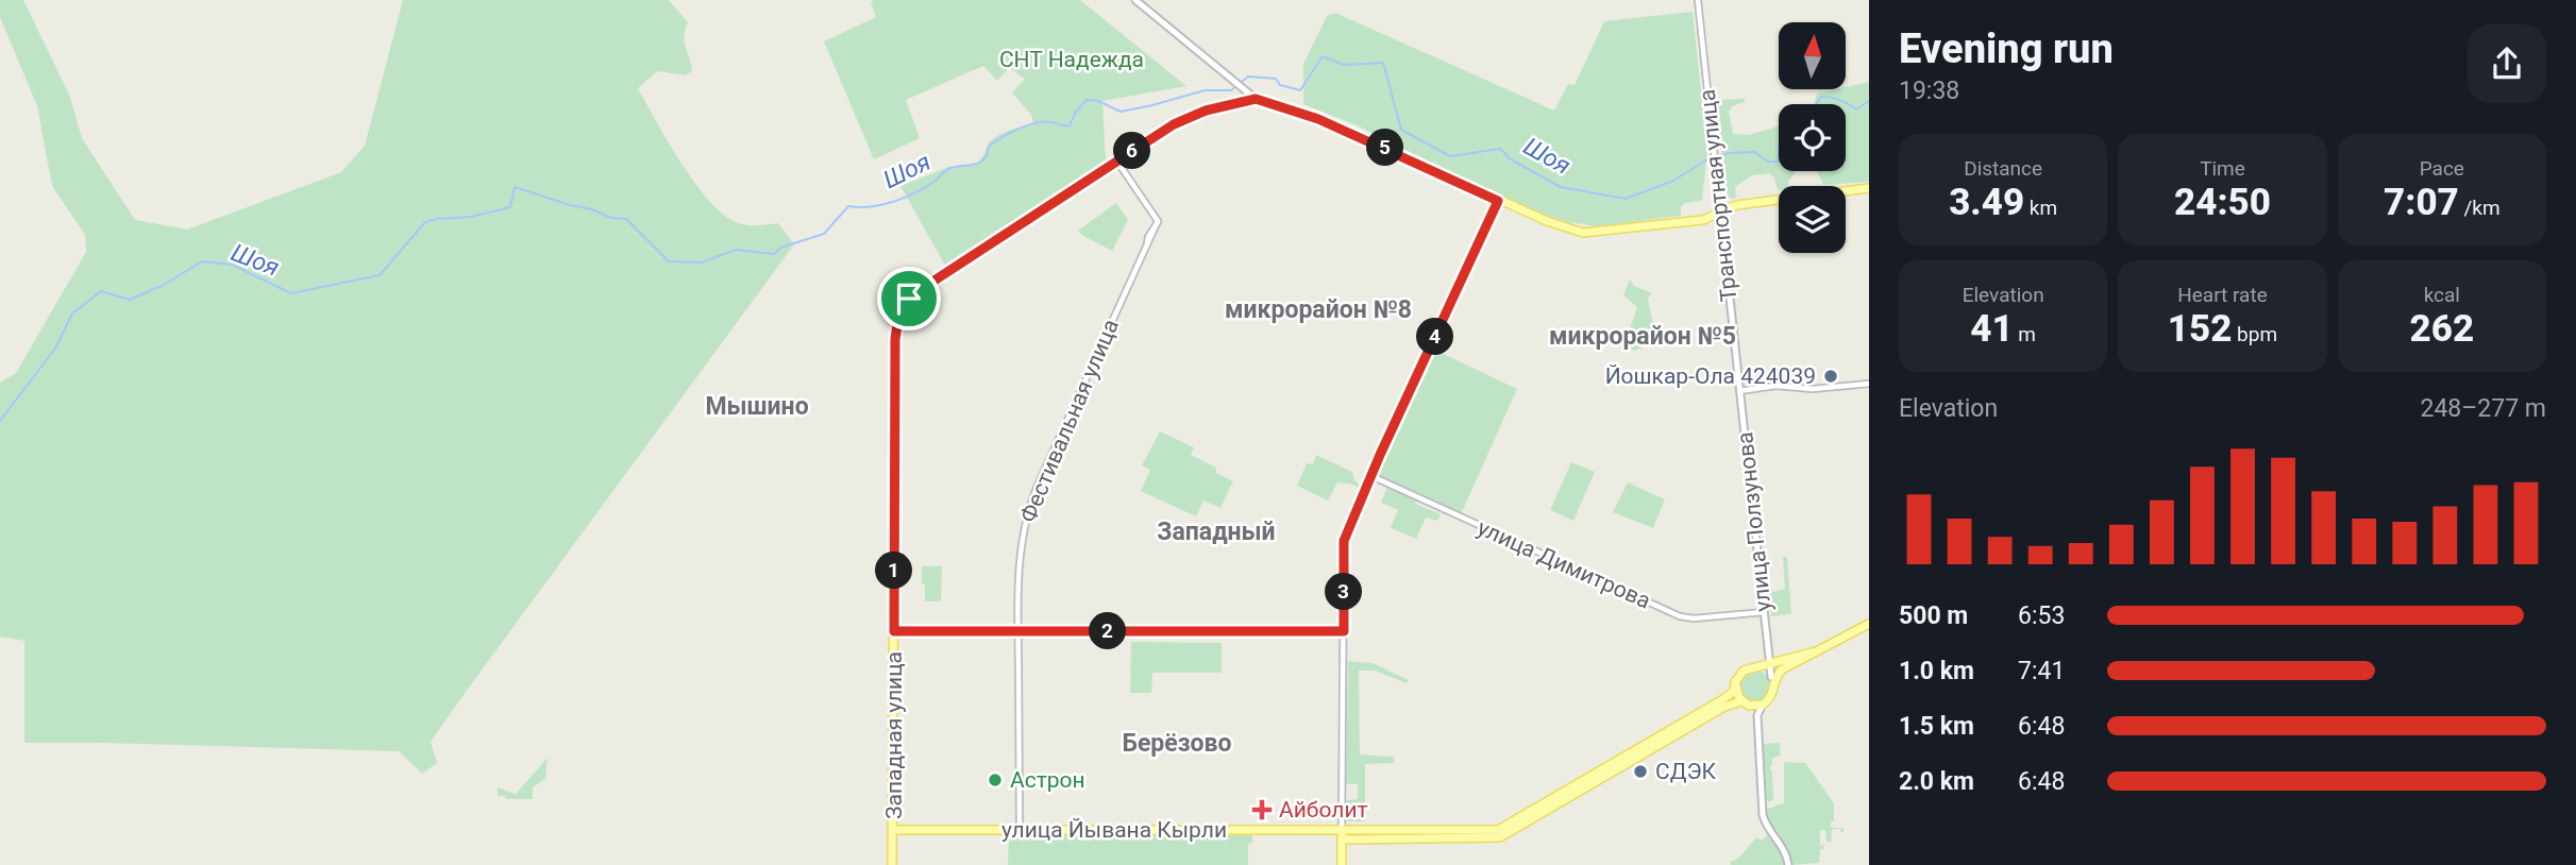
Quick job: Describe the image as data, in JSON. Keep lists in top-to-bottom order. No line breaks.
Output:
{"streets":{"main road":["Транспортная улица","улица Ползунова","Западная улица","улица Йывана Кырли"],"street":["Фестивальная улица","улица Димитрова"]},"crossings":[["Транспортная улица","улица Ползунова"],["Фестивальная улица","Западная улица"],["Фестивальная улица","улица Йывана Кырли"],["улица Ползунова","улица Димитрова"],["Западная улица","улица Йывана Кырли"]],"districts":["микрорайон №8","микрорайон №5","Мышино","Западный","Берёзово"],"water":["Шоя"],"parks":["СНТ Надежда"],"places":{"other":["Йошкар-Ола 424039","СДЭК","Астрон"],"health":["Айболит"]},"north":"top","page":{"heading":["Evening run","19:38"],"stats":[["Distance","3.49 km"],["Time","24:50"],["Pace","7:07 /km"],["Elevation","41 m"],["Heart rate","152 bpm"],["kcal","262"]],"pins":["5","6","4","1","3","2"],"chart":["Elevation","248–277 m"],"list":[{"name":"500 m","note":"6:53"},{"name":"1.0 km","note":"7:41"},{"name":"1.5 km","note":"6:48"},{"name":"2.0 km","note":"6:48"}]}}
